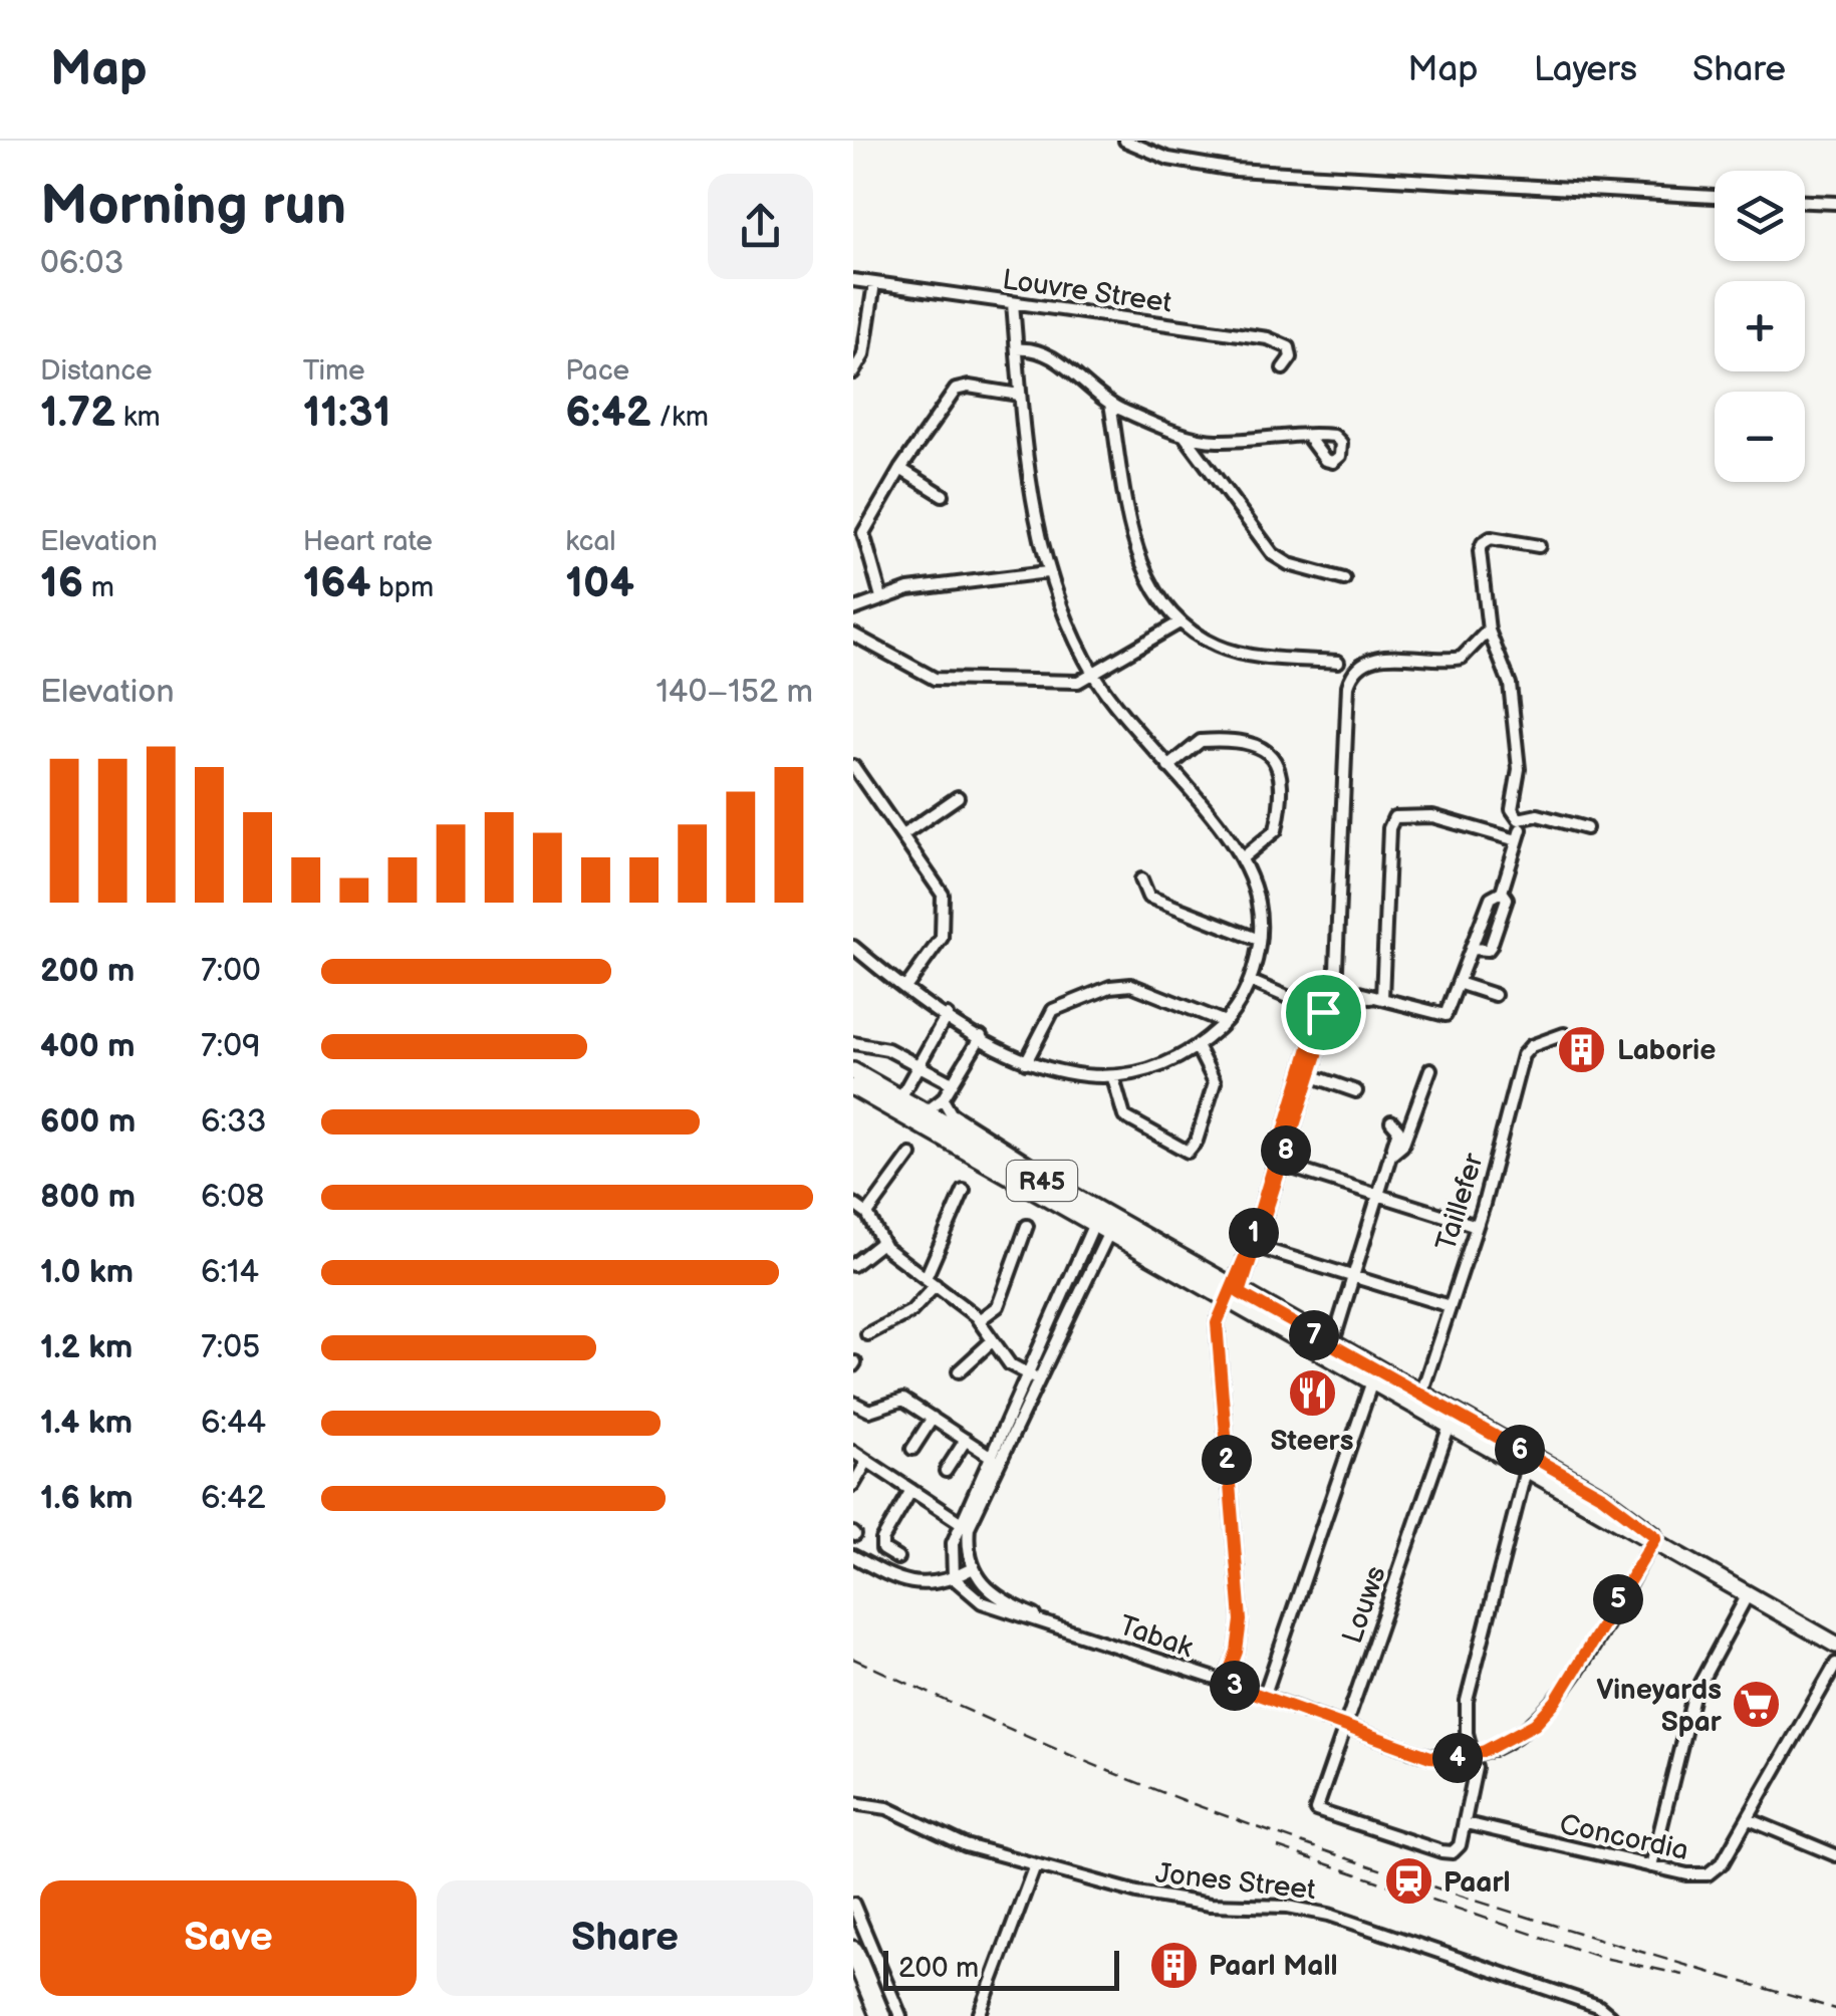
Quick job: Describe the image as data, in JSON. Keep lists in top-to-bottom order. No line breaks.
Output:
{"streets":{"main road":["R45"],"street":["Louvre Street","Taillefer","Louws","Tabak","Concordia","Jones Street"]},"crossings":[["R45","Taillefer"],["R45","Louws"],["Louws","Tabak"],["Louws","Concordia"]],"places":{"building":["Laborie","Paarl Mall"],"restaurant":["Steers"],"supermarket":["Vineyards Spar"],"station":["Paarl"]},"scale_bar":"200 m","page":{"header":"Map","nav":["Map","Layers","Share"],"heading":["Morning run","06:03"],"map_buttons":["+","−"],"stats":[["Distance","1.72 km"],["Time","11:31"],["Pace","6:42 /km"],["Elevation","16 m"],["Heart rate","164 bpm"],["kcal","104"]],"chart":["Elevation","140–152 m"],"list":[{"name":"200 m","note":"7:00"},{"name":"400 m","note":"7:09"},{"name":"600 m","note":"6:33"},{"name":"800 m","note":"6:08"},{"name":"1.0 km","note":"6:14"},{"name":"1.2 km","note":"7:05"},{"name":"1.4 km","note":"6:44"},{"name":"1.6 km","note":"6:42"}],"pins":["8","1","7","6","2","5","3","4"],"buttons":["Save","Share"],"scale":"200 m"}}
